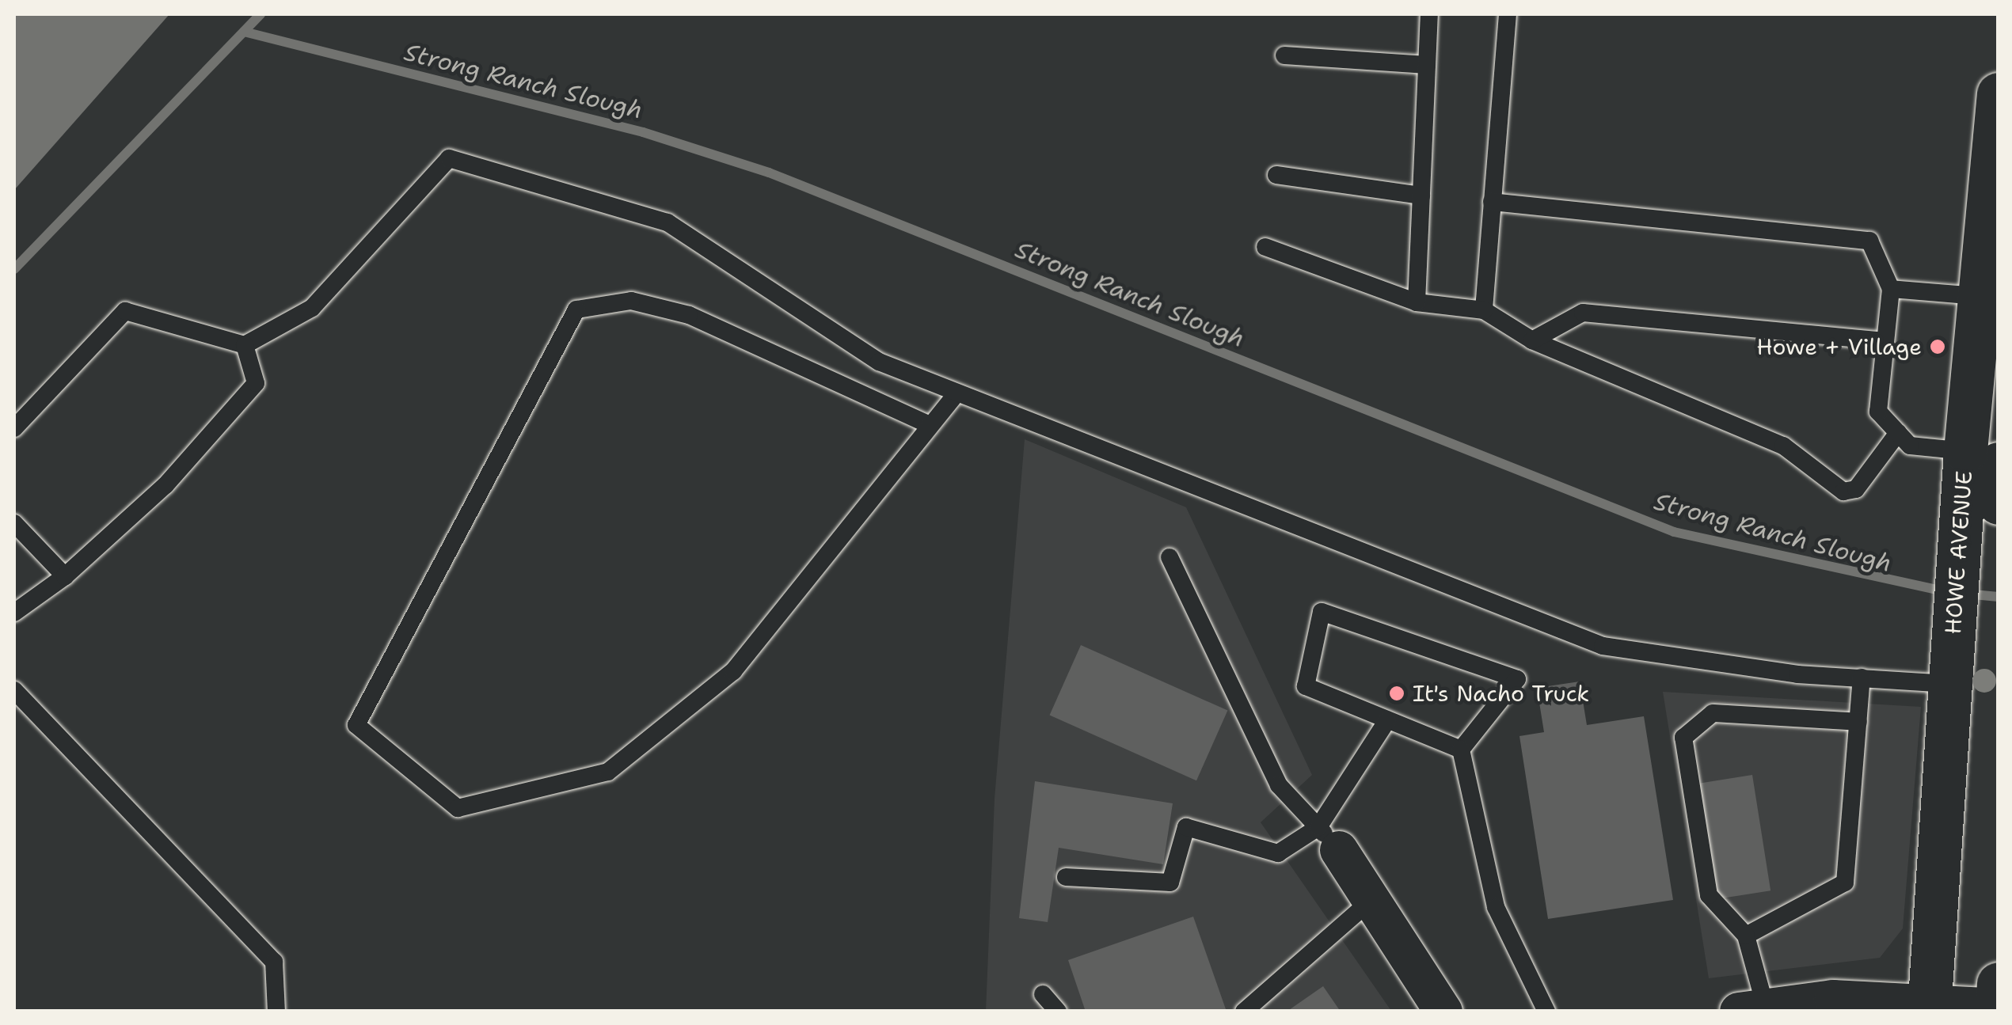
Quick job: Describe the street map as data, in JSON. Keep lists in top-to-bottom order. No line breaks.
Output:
{"streets":{"main road":["HOWE AVENUE"]},"water":["Strong Ranch Slough"],"places":["Howe + Village","It's Nacho Truck"]}
